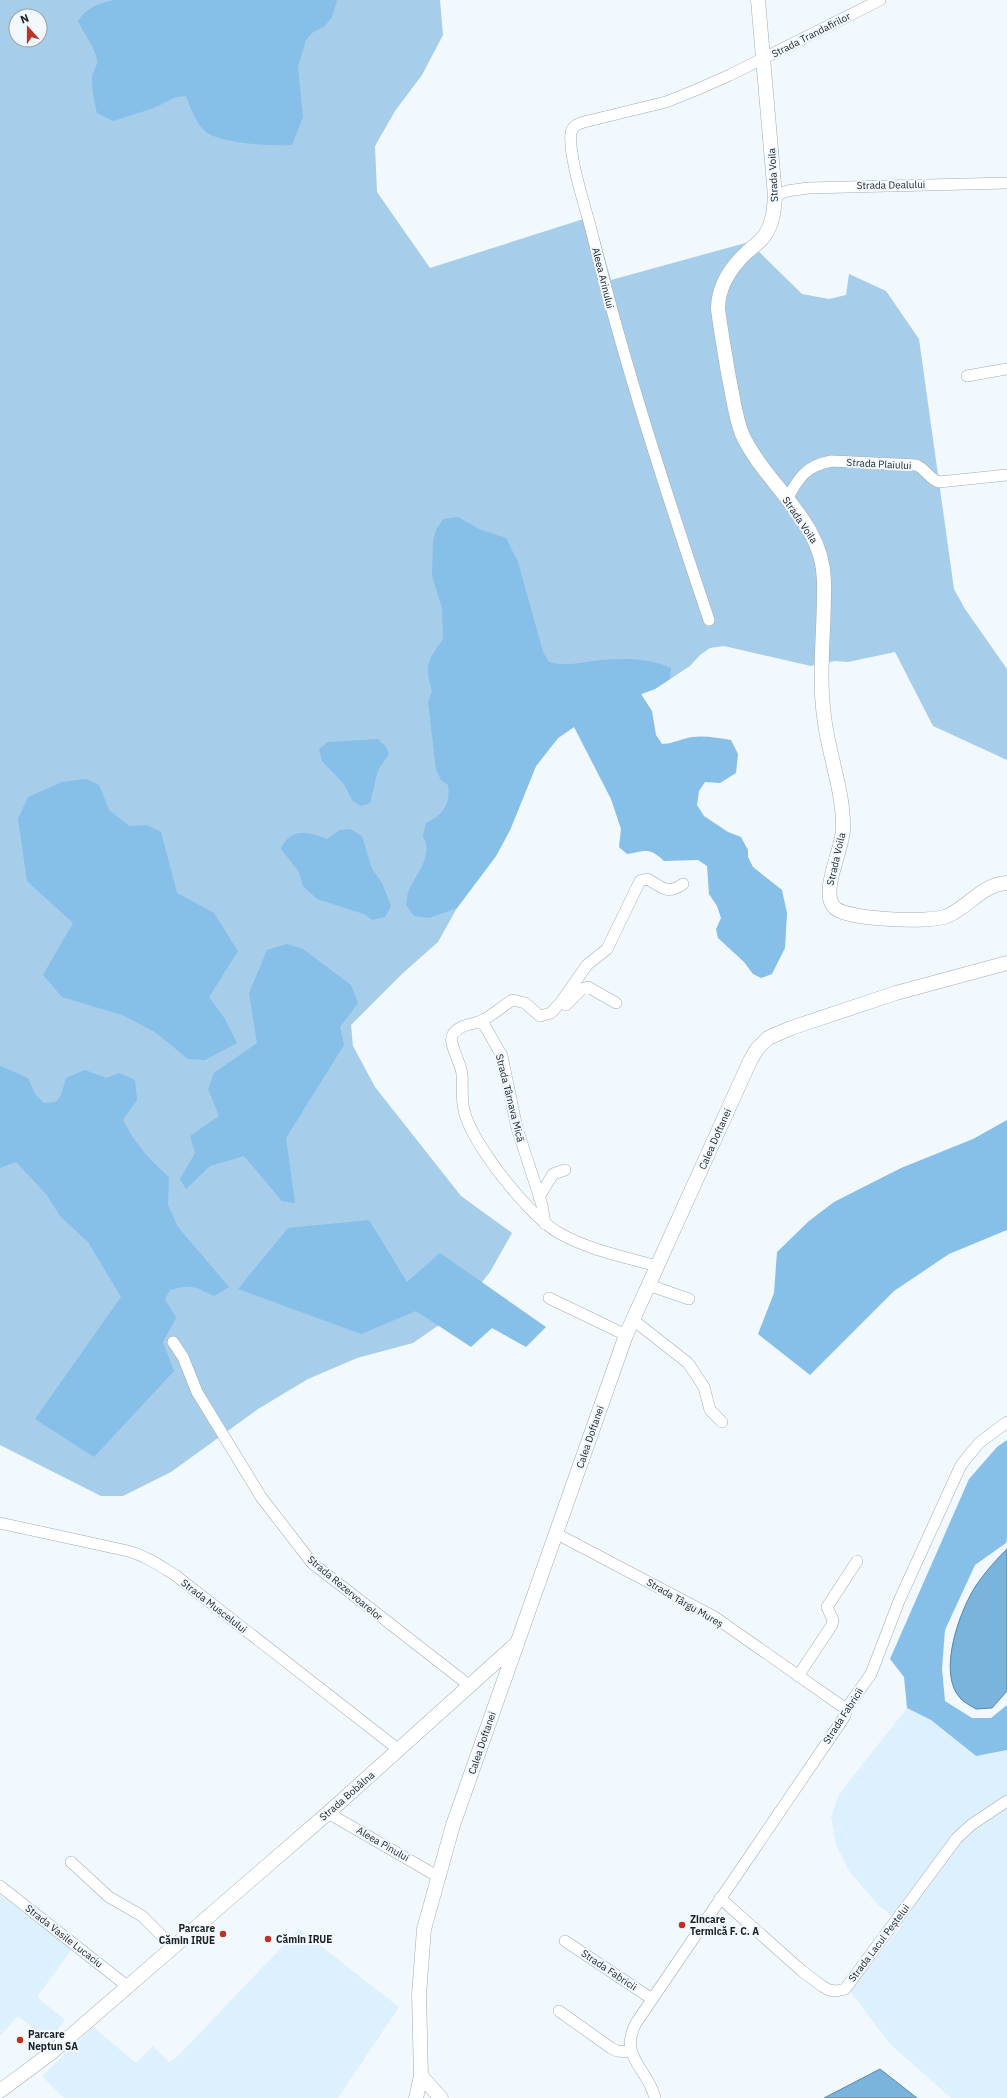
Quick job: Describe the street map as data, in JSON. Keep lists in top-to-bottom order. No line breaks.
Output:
{"streets":{"main road":["Strada Voila","Calea Doftanei","Strada Bobâlna"],"street":["Strada Trandafirilor","Strada Dealului","Aleea Arinului","Strada Plaiului","Strada Târnava Mică","Strada Rezervoarelor","Strada Târgu Mureș","Strada Muscelului","Strada Fabricii","Aleea Pinului","Strada Vasile Lucaciu","Strada Lacul Peștelui"]},"crossings":[["Strada Trandafirilor","Strada Voila"],["Strada Trandafirilor","Aleea Arinului"],["Strada Voila","Strada Dealului"],["Strada Voila","Aleea Arinului"],["Strada Voila","Strada Plaiului"],["Calea Doftanei","Strada Târgu Mureș"],["Calea Doftanei","Strada Bobâlna"],["Calea Doftanei","Aleea Pinului"],["Strada Rezervoarelor","Strada Bobâlna"],["Strada Târgu Mureș","Strada Fabricii"],["Strada Muscelului","Strada Bobâlna"],["Strada Fabricii","Strada Lacul Peștelui"],["Strada Bobâlna","Aleea Pinului"],["Strada Bobâlna","Strada Vasile Lucaciu"]],"places":["Zincare Termică F. C. A","Parcare Cămin IRUE","Cămin IRUE","Parcare Neptun SA"],"north":"top"}
